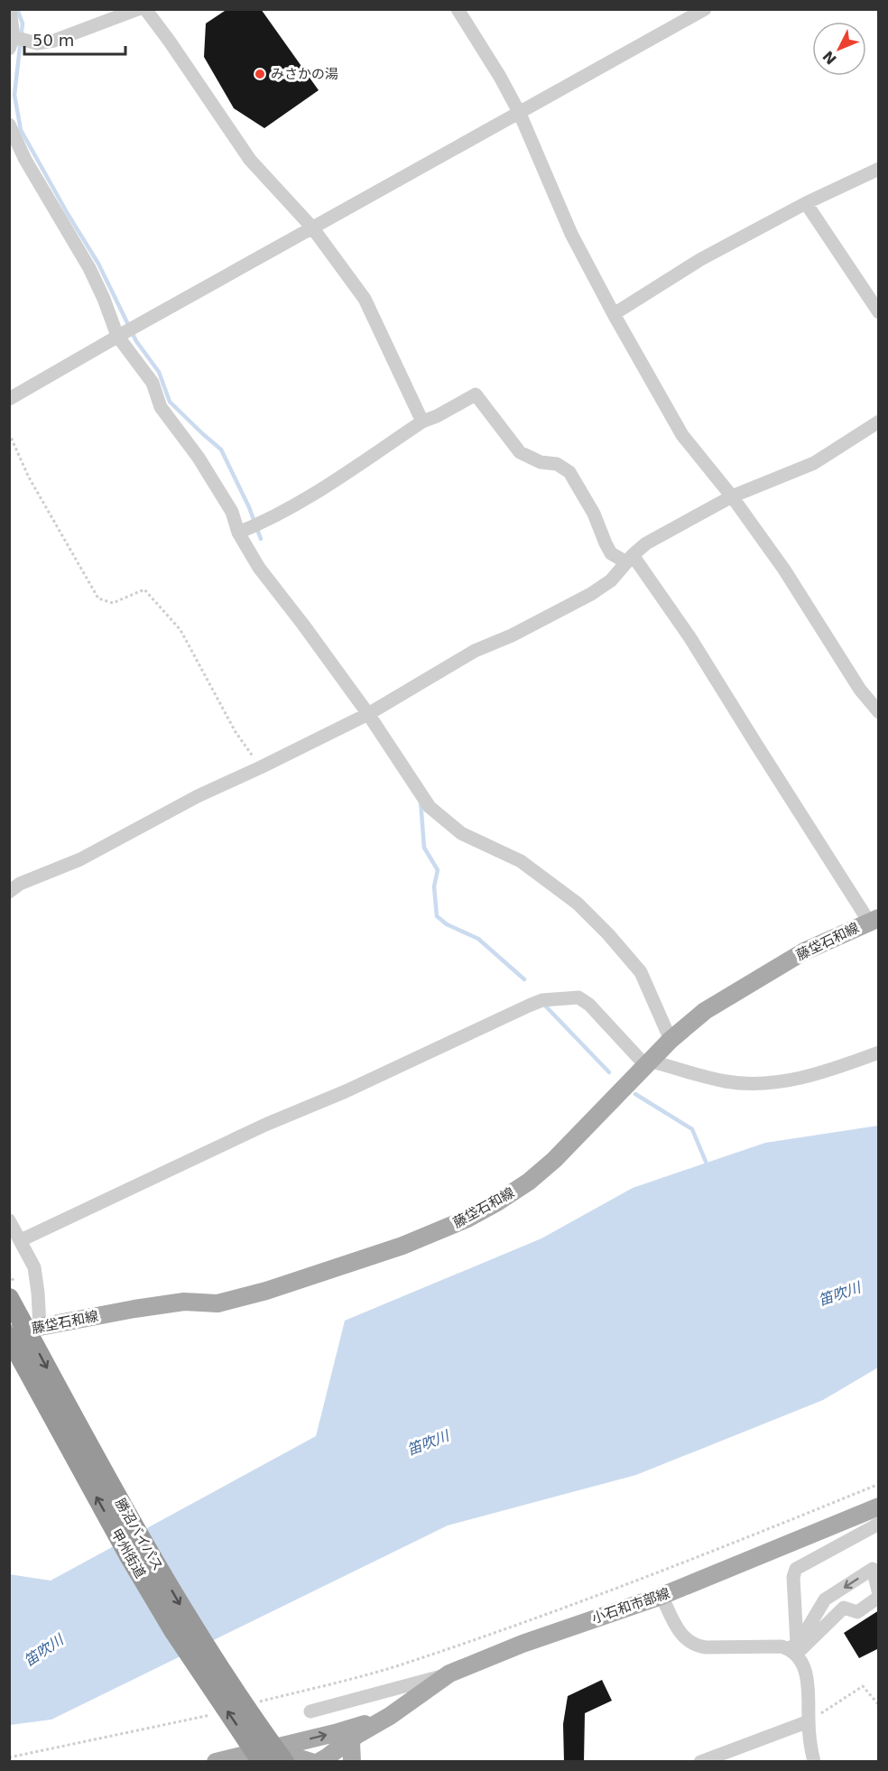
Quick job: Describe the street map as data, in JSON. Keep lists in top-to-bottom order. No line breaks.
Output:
{"streets":{"highway":["勝沼バイパス","甲州街道"],"main road":["藤垈石和線","小石和市部線"]},"crossings":[["藤垈石和線","甲州街道"]],"one_way":["勝沼バイパス","甲州街道"],"water":["笛吹川"],"places":["みさかの湯"],"scale_bar":"50 m","north":"bottom left"}
